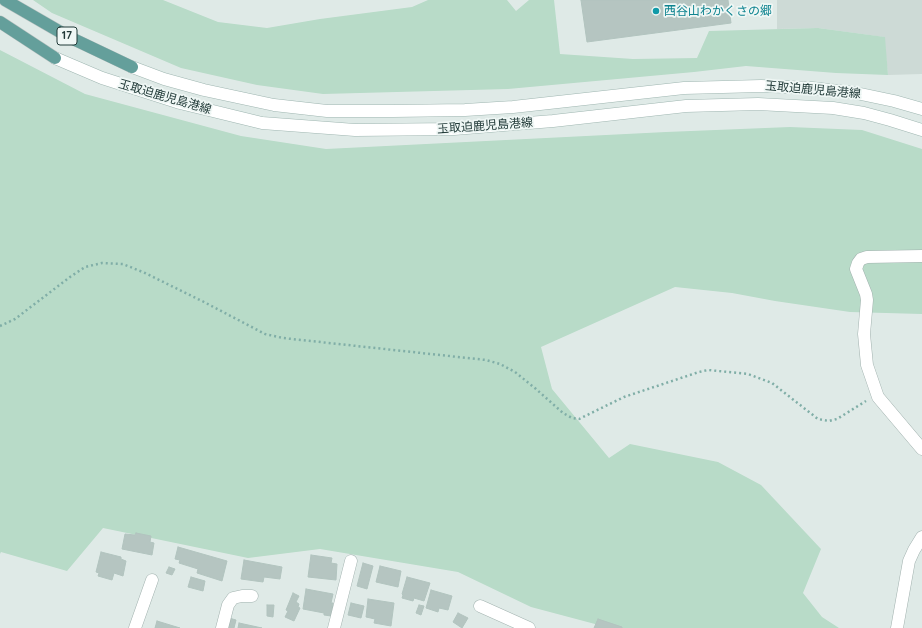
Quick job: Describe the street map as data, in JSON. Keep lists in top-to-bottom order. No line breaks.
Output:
{"streets":{"main road":["17","玉取迫鹿児島港線"]},"crossings":[["17","玉取迫鹿児島港線"]],"places":["西谷山わかくさの郷"]}
